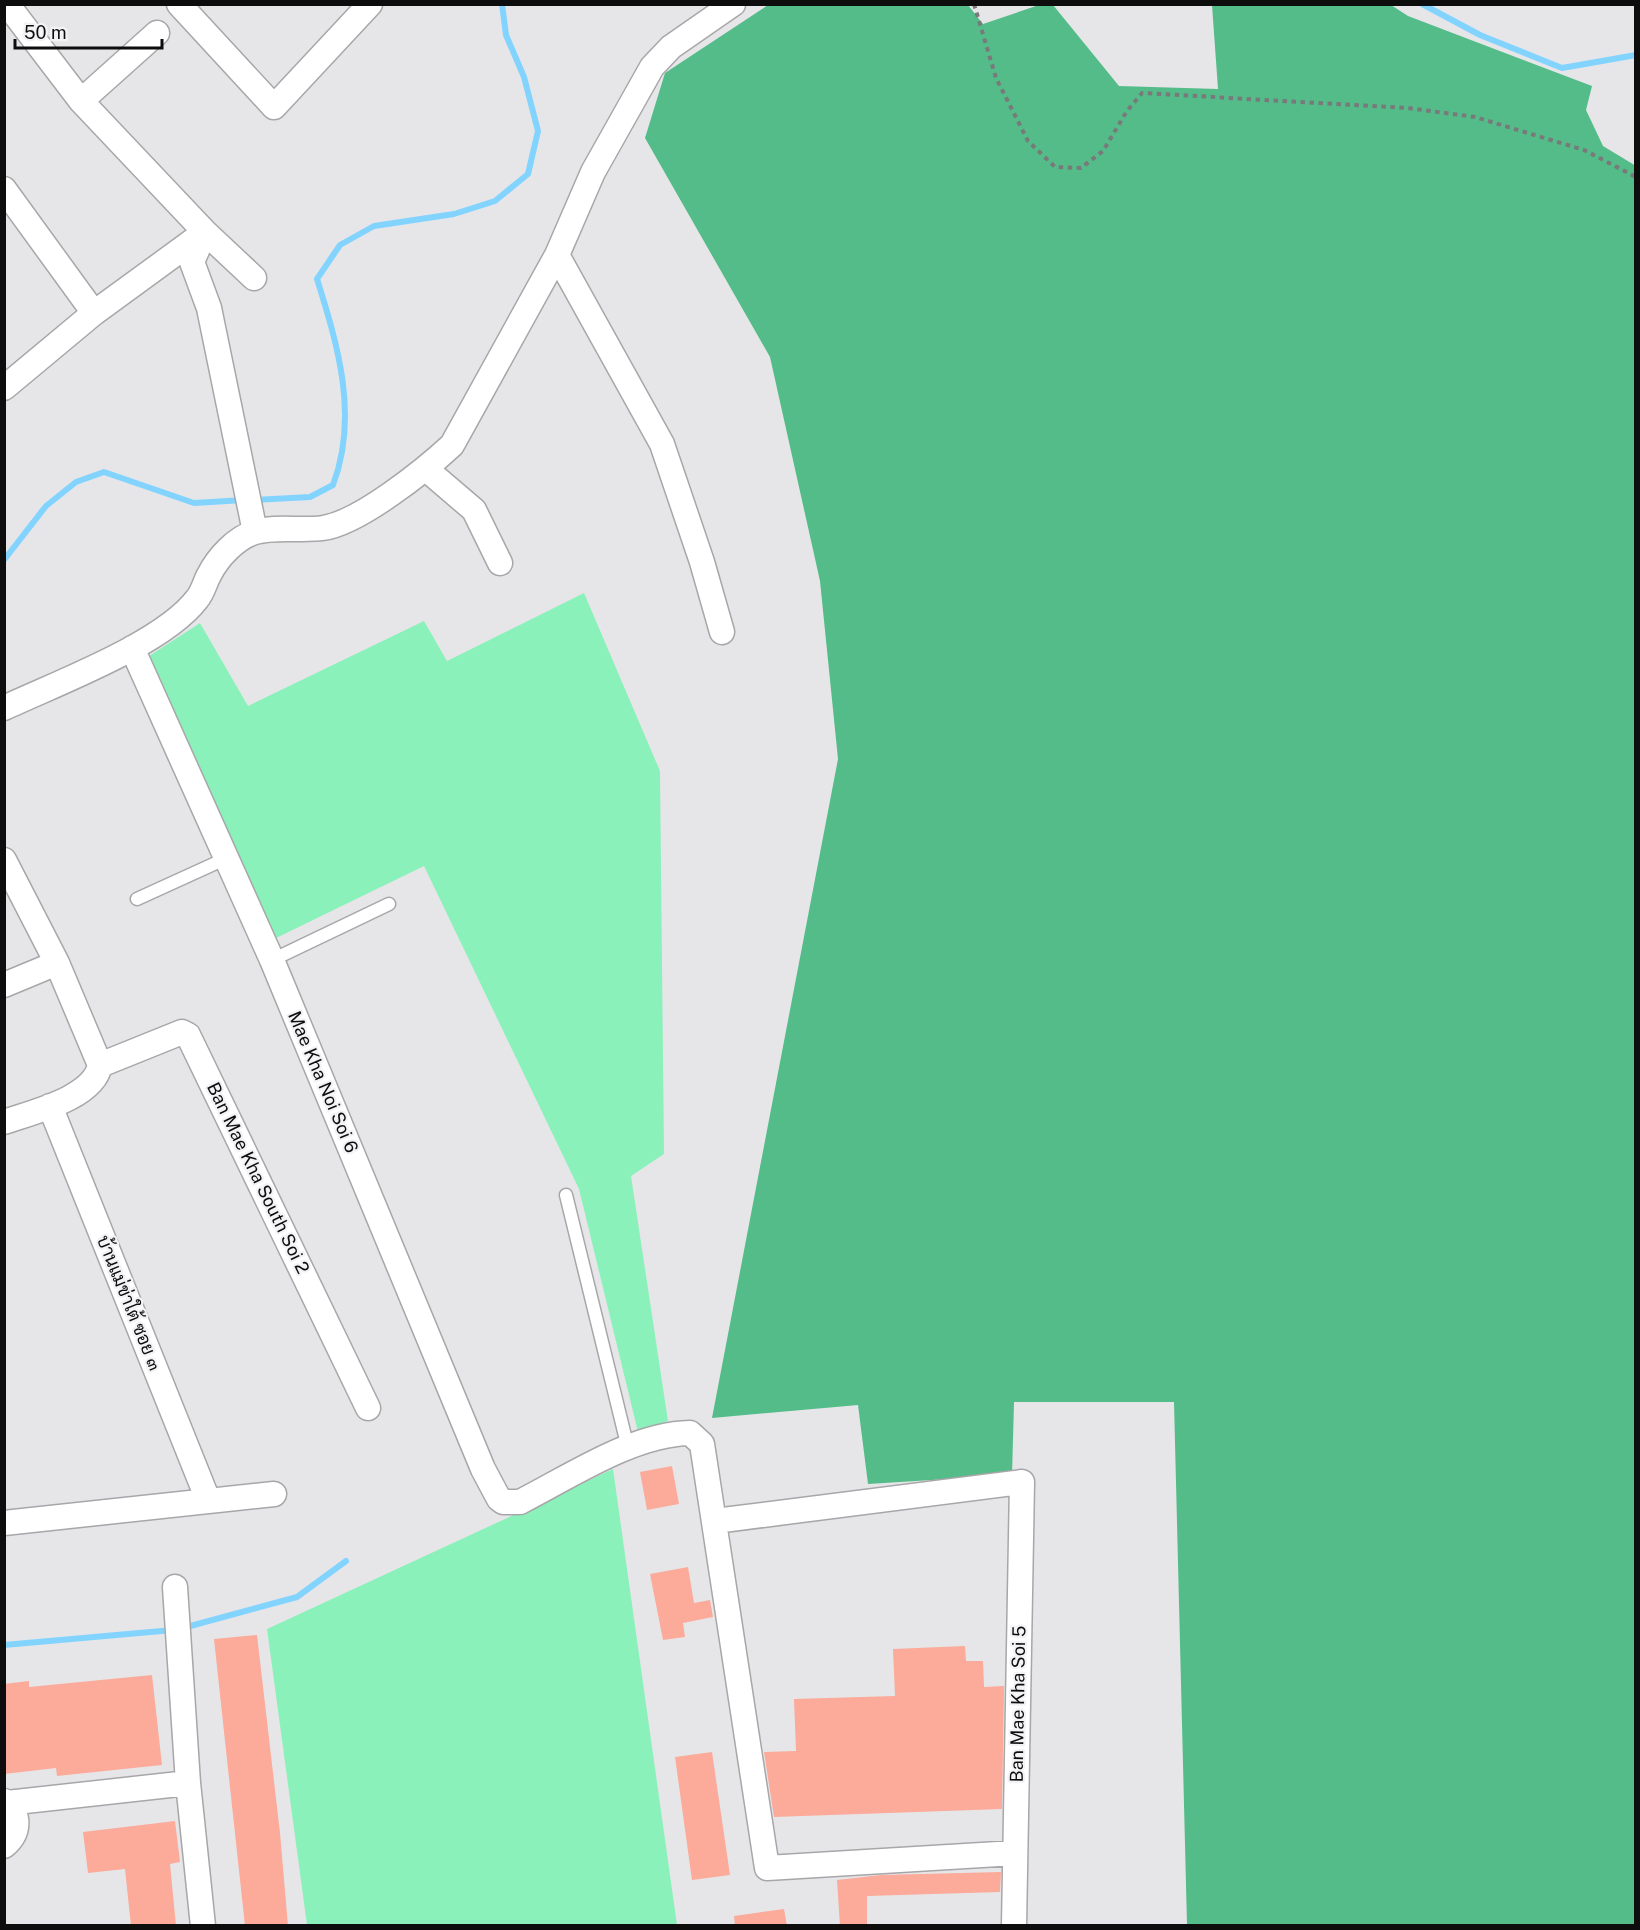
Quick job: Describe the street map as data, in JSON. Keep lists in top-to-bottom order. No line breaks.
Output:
{"streets":{"street":["Mae Kha Noi Soi 6","Ban Mae Kha South Soi 2","บ้านแม่ข่าใต้ ซอย ๓","Ban Mae Kha Soi 5"]},"scale_bar":"50 m"}
